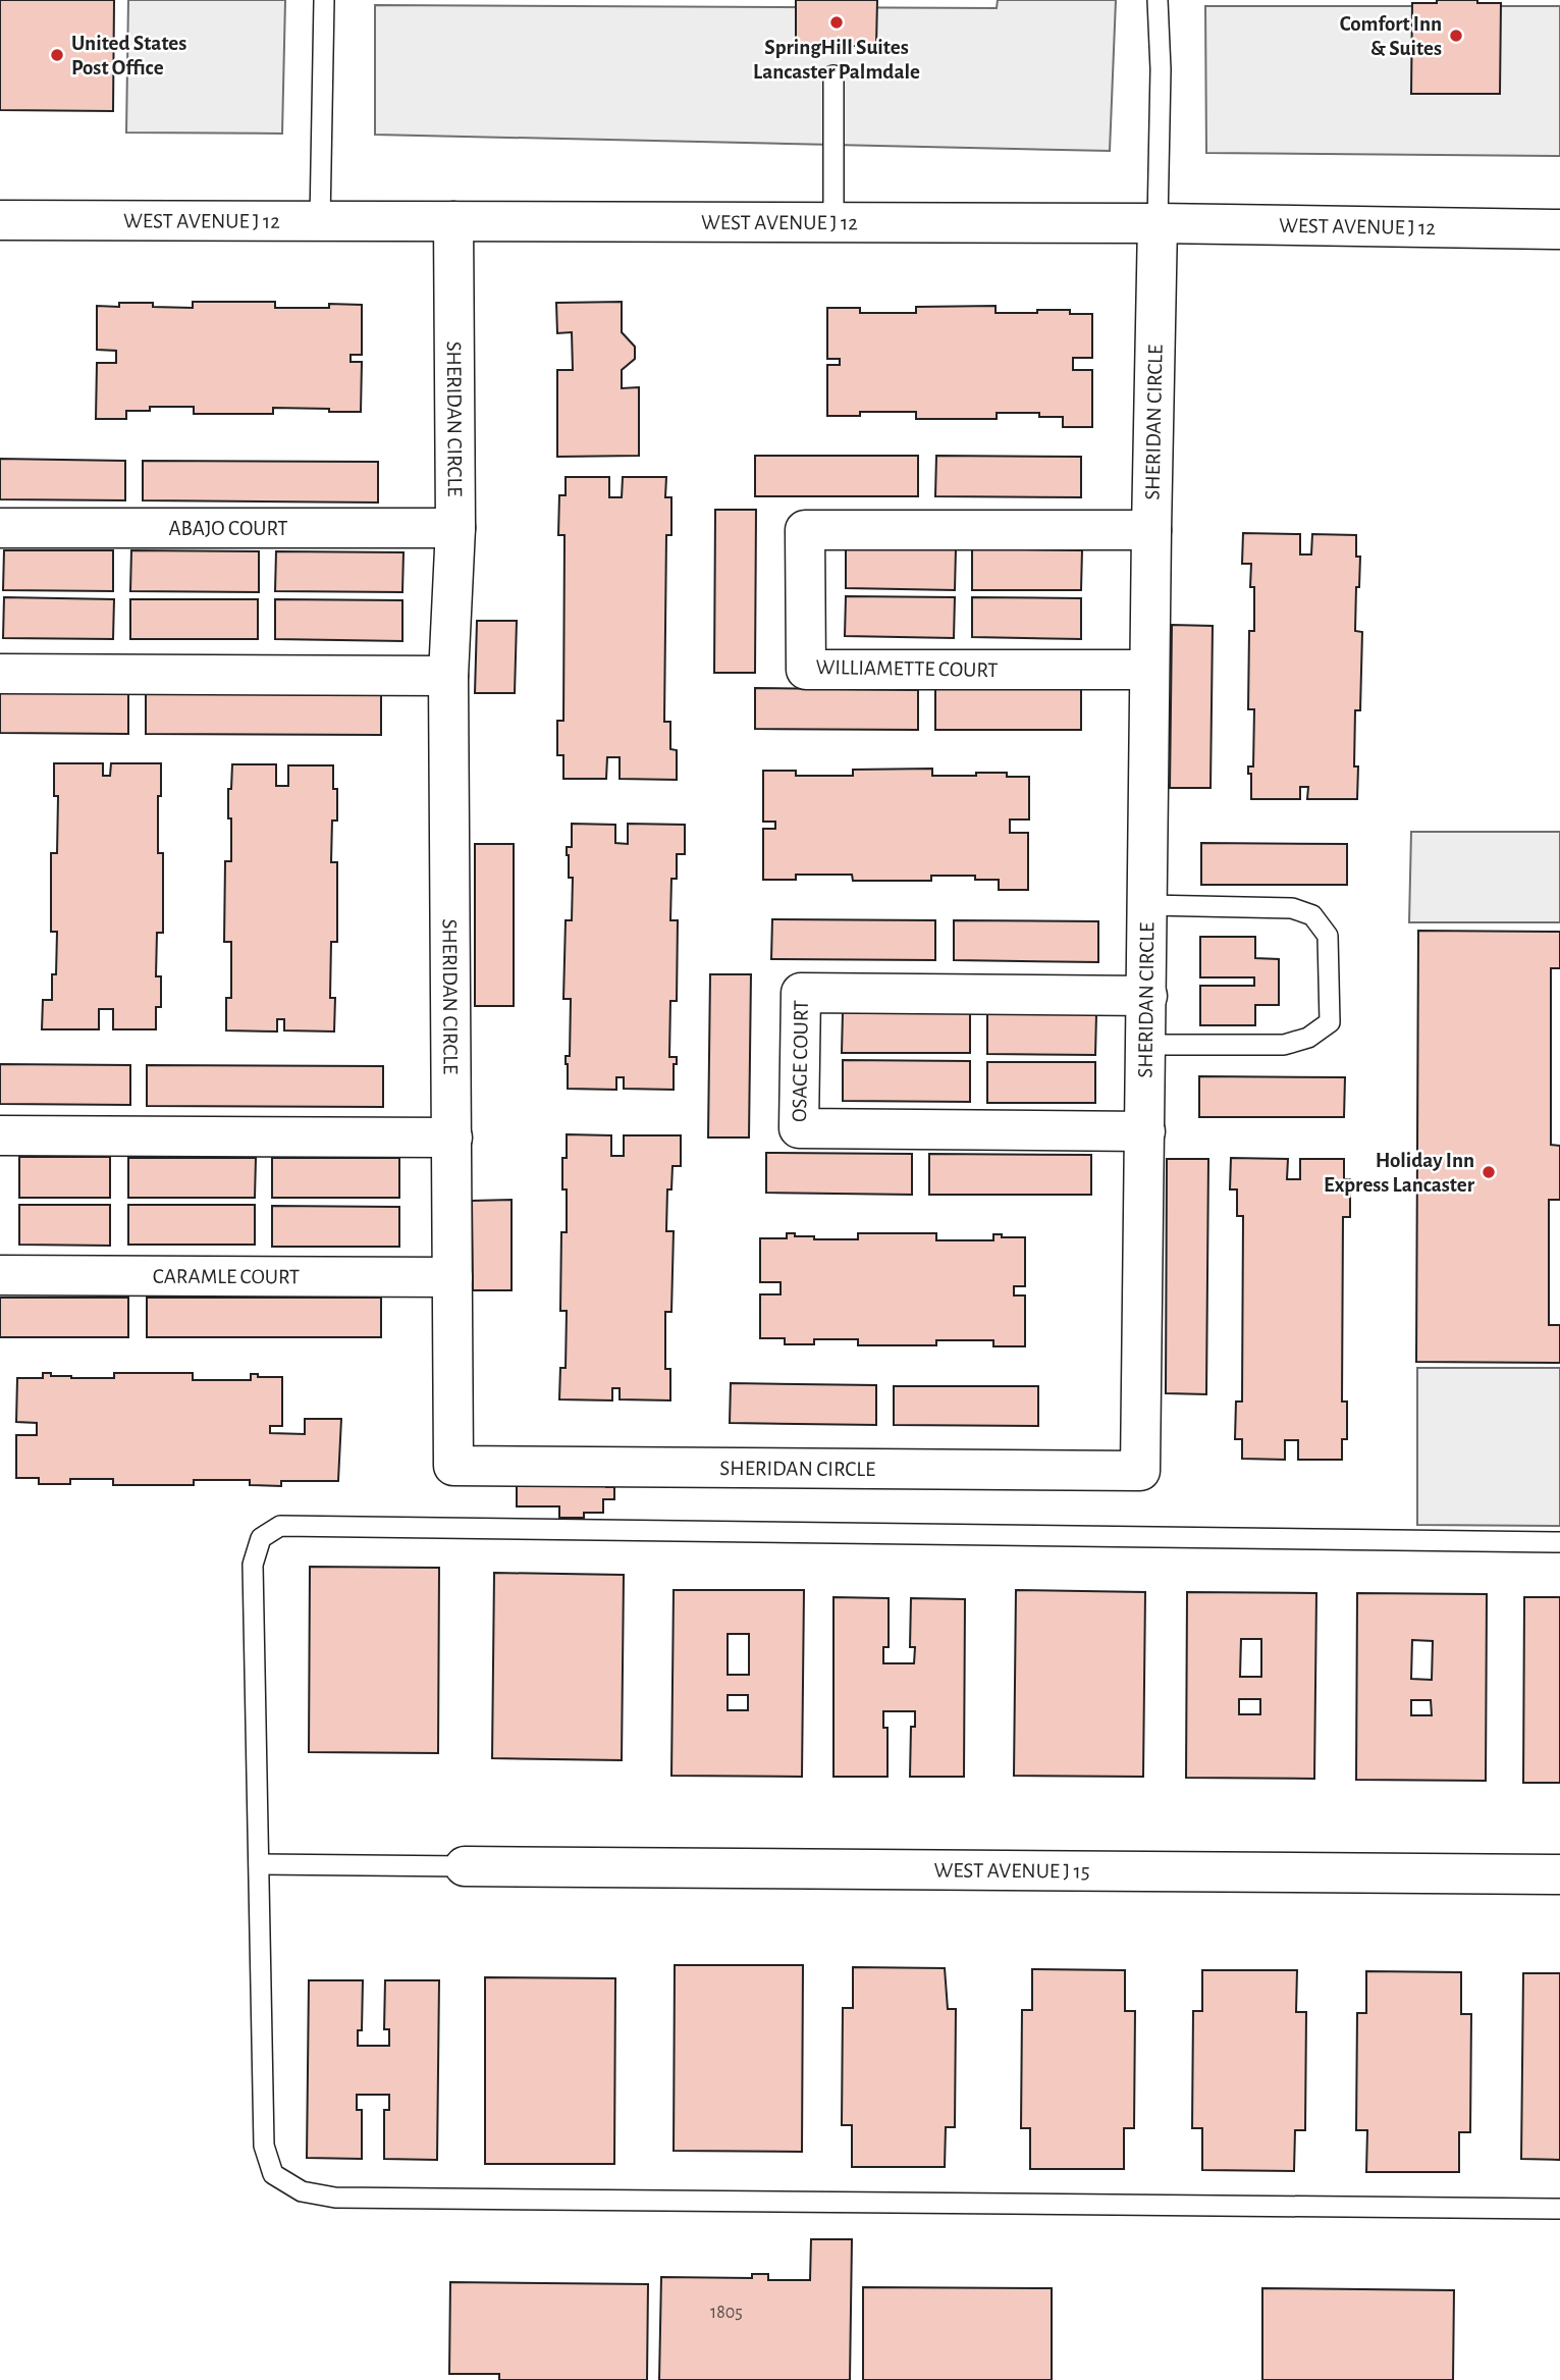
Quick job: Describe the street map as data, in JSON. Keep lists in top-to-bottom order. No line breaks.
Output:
{"streets":{"street":["WEST AVENUE J 12","SHERIDAN CIRCLE","ABAJO COURT","WILLIAMETTE COURT","OSAGE COURT","CARAMLE COURT","WEST AVENUE J 15"]},"crossings":[["WEST AVENUE J 12","SHERIDAN CIRCLE"],["SHERIDAN CIRCLE","ABAJO COURT"],["SHERIDAN CIRCLE","WILLIAMETTE COURT"],["SHERIDAN CIRCLE","OSAGE COURT"],["SHERIDAN CIRCLE","CARAMLE COURT"]],"places":["SpringHill Suites Lancaster Palmdale","Comfort Inn & Suites","United States Post Office","Holiday Inn Express Lancaster"],"house_numbers":["1805"]}
